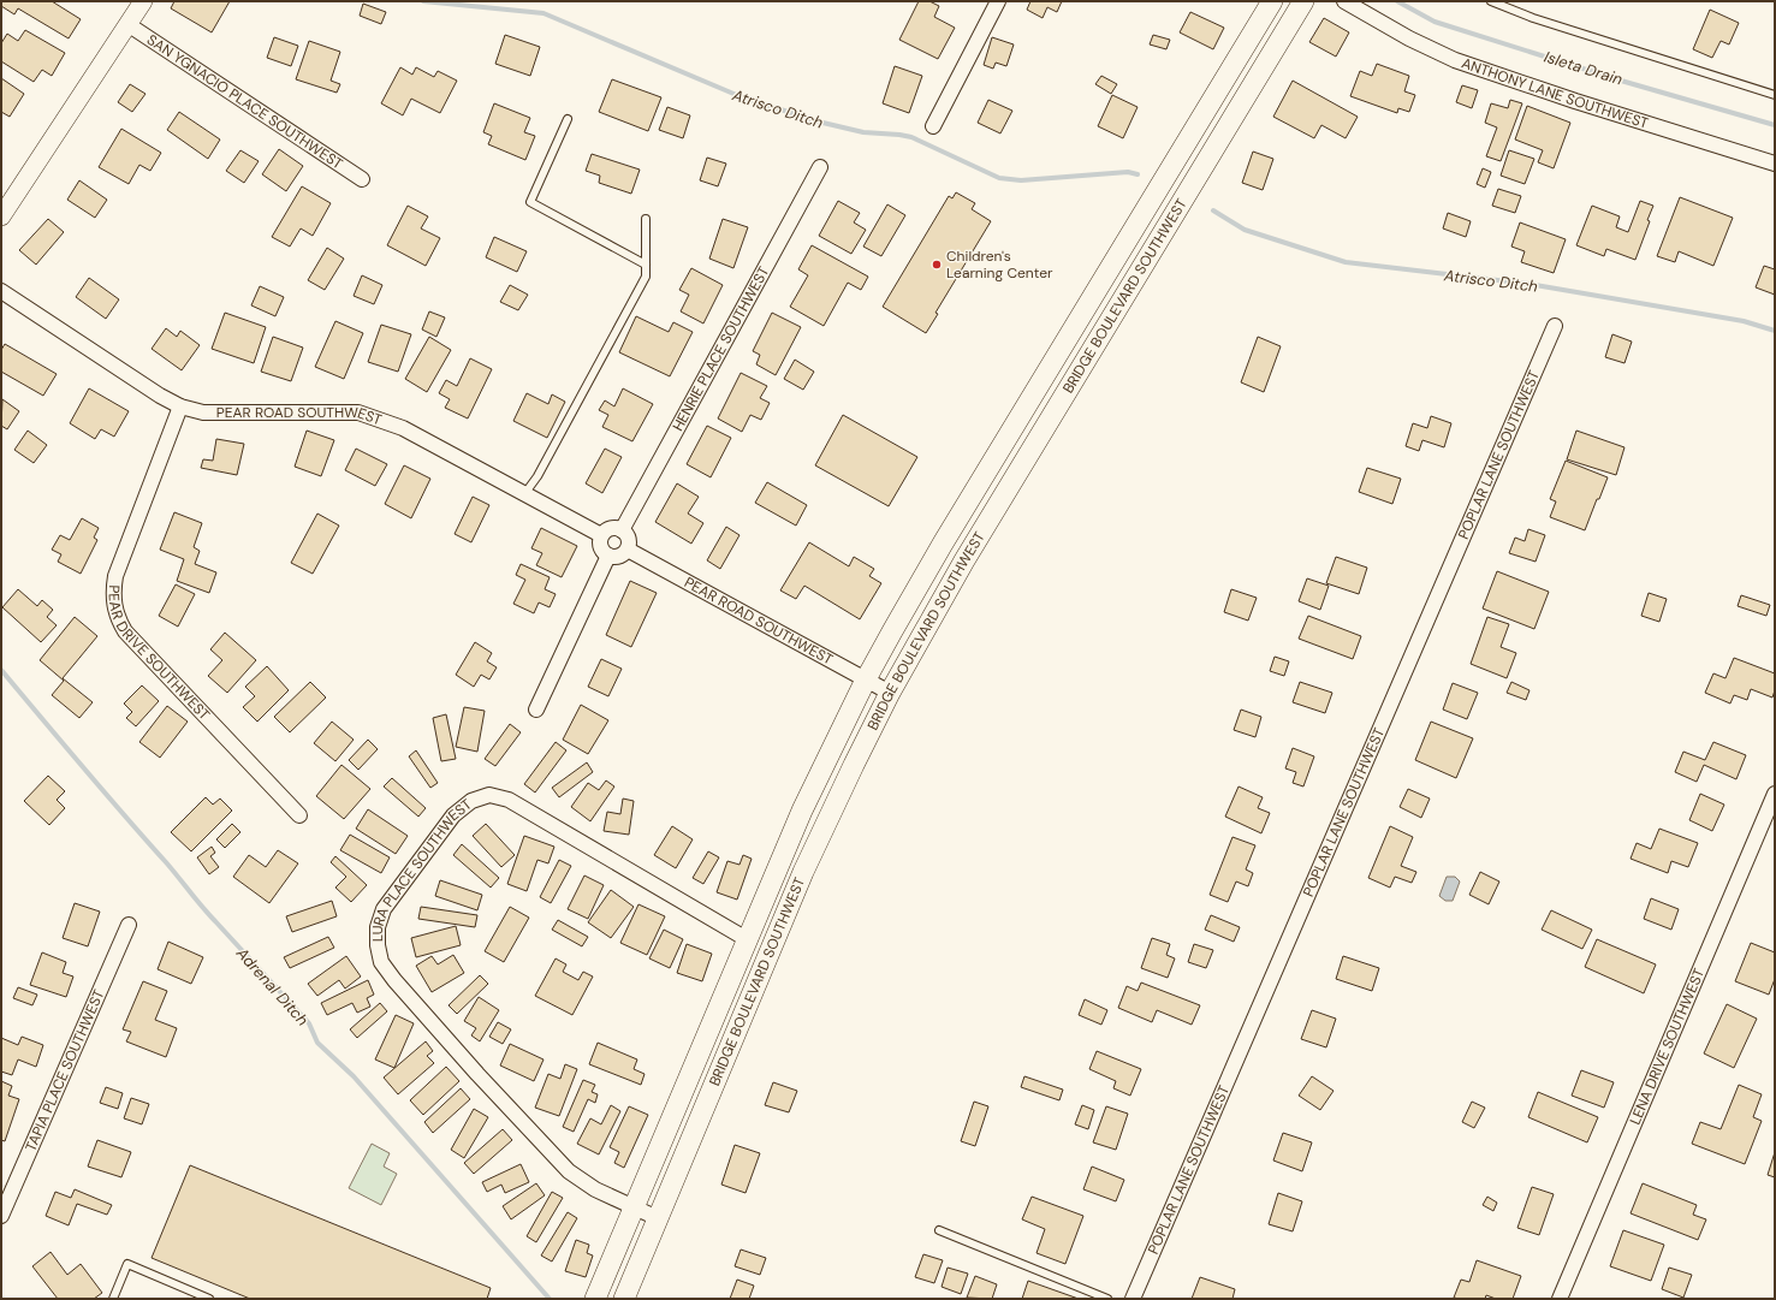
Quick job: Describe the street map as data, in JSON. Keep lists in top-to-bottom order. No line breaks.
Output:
{"streets":{"main road":["BRIDGE BOULEVARD SOUTHWEST"],"street":["ANTHONY LANE SOUTHWEST","SAN YGNACIO PLACE SOUTHWEST","HENRIE PLACE SOUTHWEST","PEAR ROAD SOUTHWEST","POPLAR LANE SOUTHWEST","PEAR DRIVE SOUTHWEST","LURA PLACE SOUTHWEST","LENA DRIVE SOUTHWEST","TAPIA PLACE SOUTHWEST"]},"crossings":[["BRIDGE BOULEVARD SOUTHWEST","PEAR ROAD SOUTHWEST"],["BRIDGE BOULEVARD SOUTHWEST","LURA PLACE SOUTHWEST"],["HENRIE PLACE SOUTHWEST","PEAR ROAD SOUTHWEST"],["PEAR ROAD SOUTHWEST","PEAR DRIVE SOUTHWEST"]],"water":["Isleta Drain","Atrisco Ditch","Adrenal Ditch"],"places":["Children's Learning Center"]}
